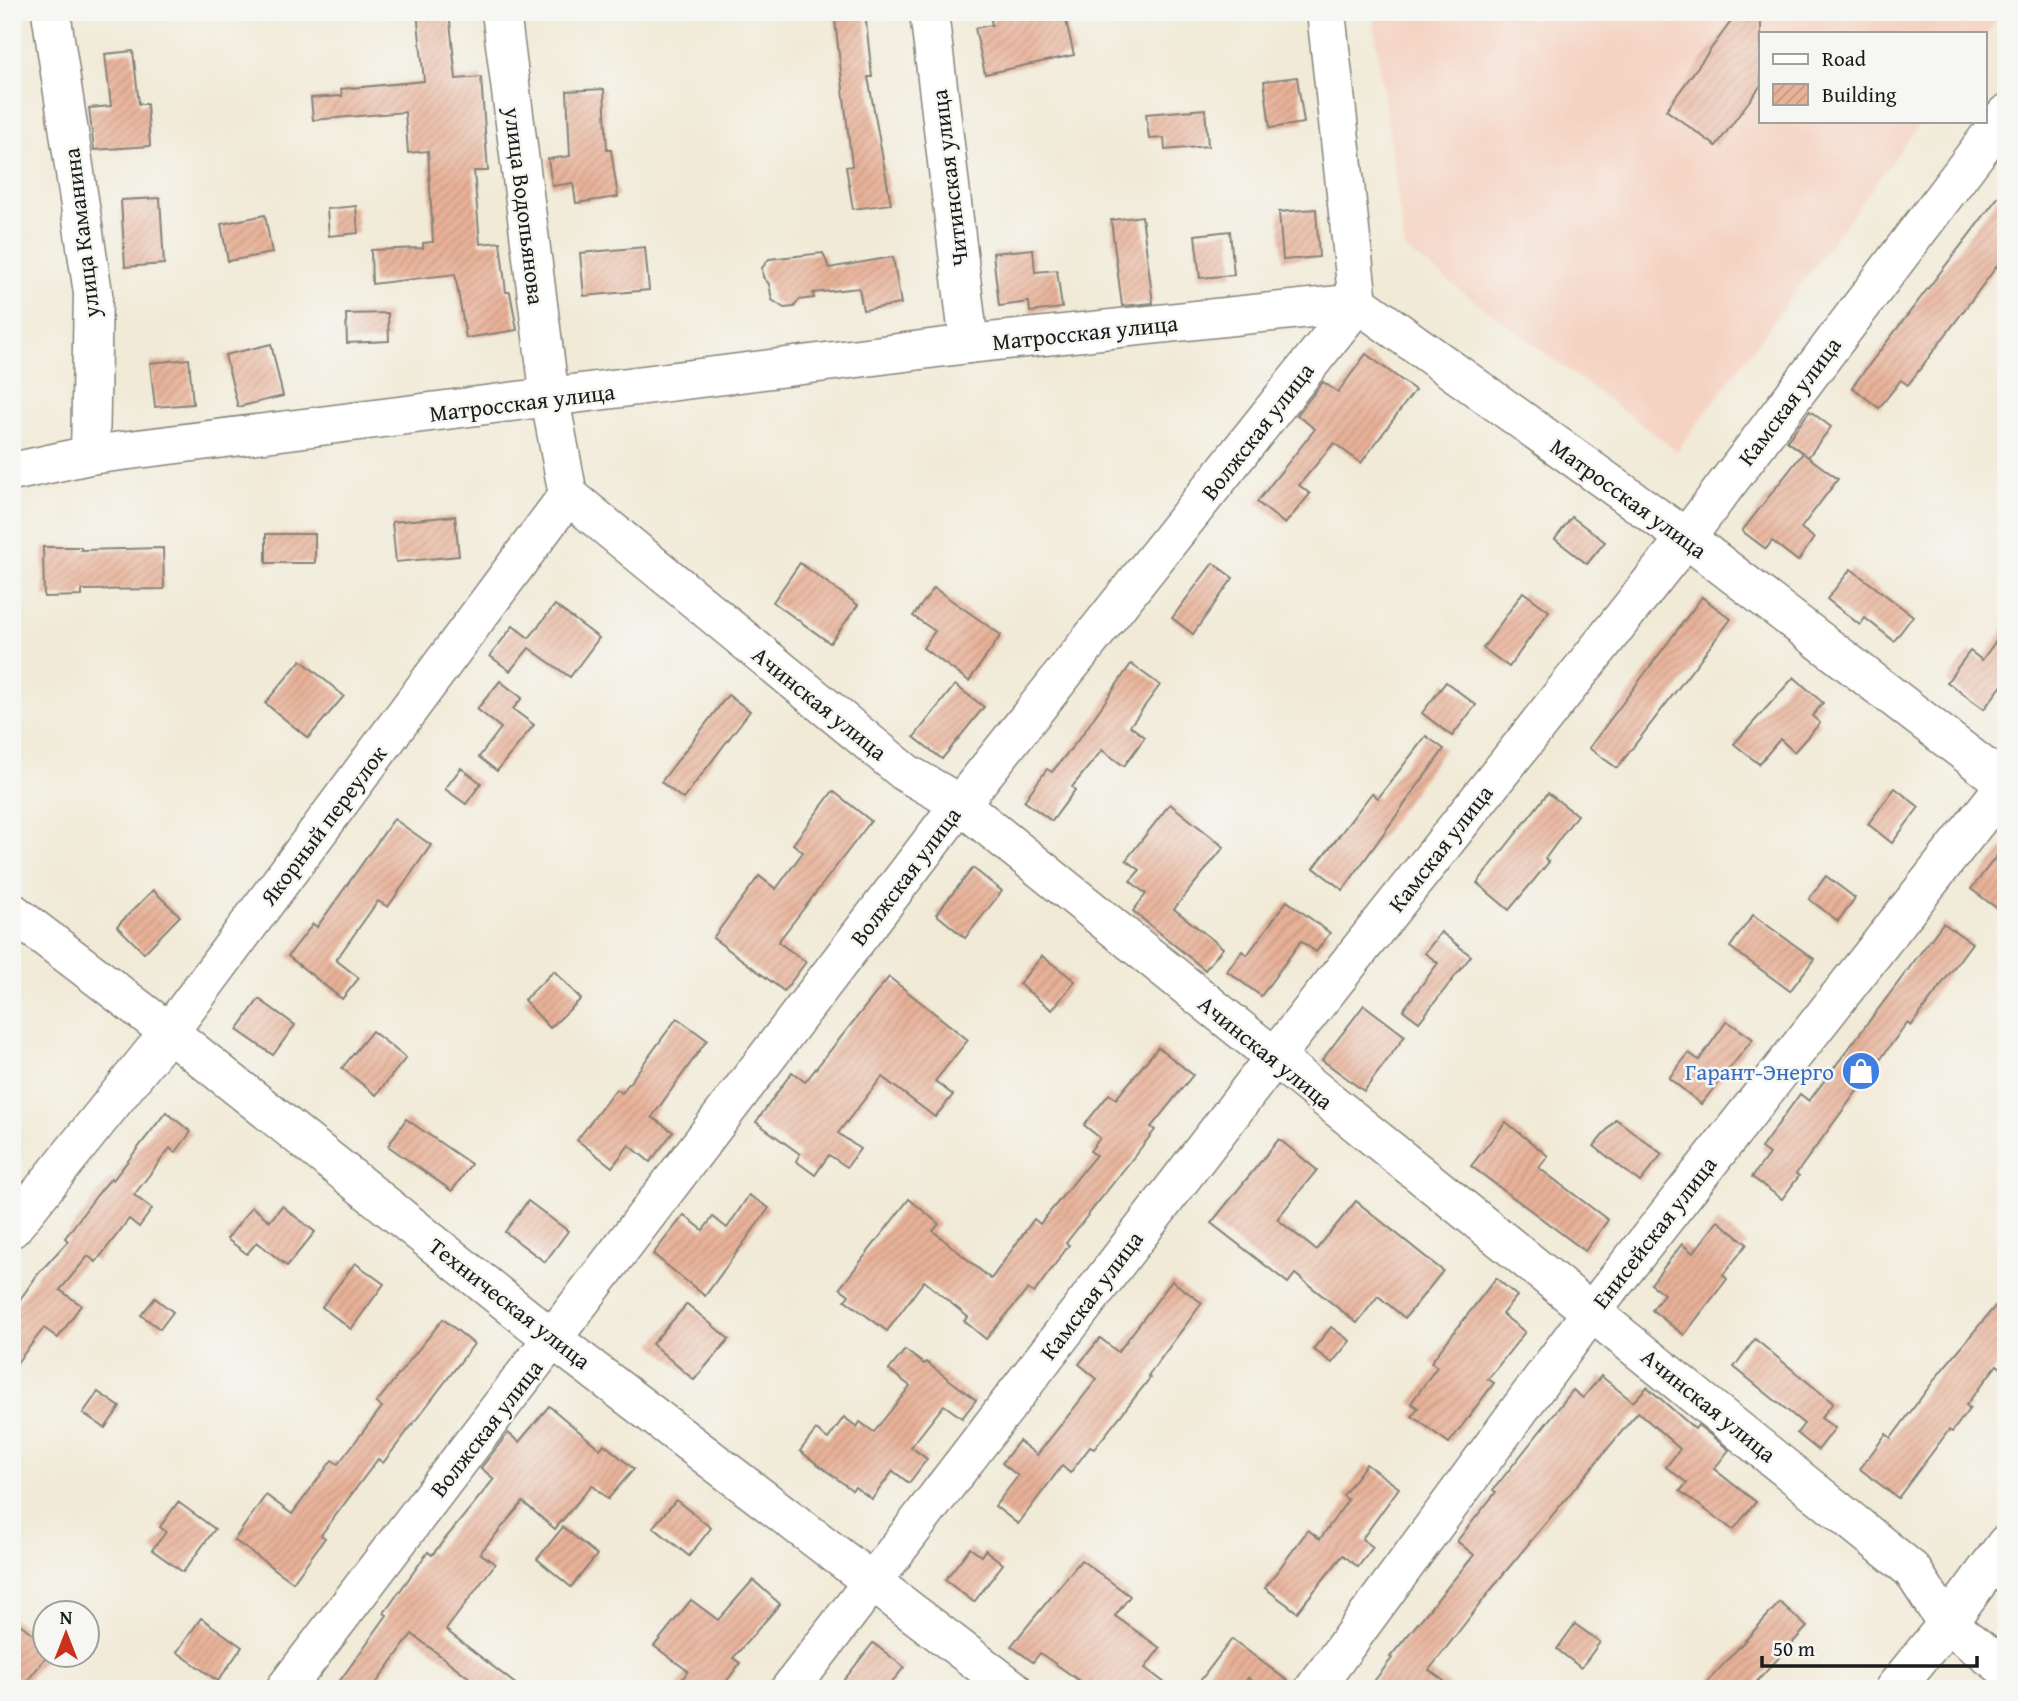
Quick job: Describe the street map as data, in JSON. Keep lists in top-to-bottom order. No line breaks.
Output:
{"streets":{"street":["Читинская улица","улица Водопьянова","улица Каманина","Матросская улица","Камская улица","Волжская улица","Ачинская улица","Якорный переулок","Енисейская улица","Техническая улица"]},"crossings":[["Читинская улица","Матросская улица"],["улица Водопьянова","Матросская улица"],["улица Каманина","Матросская улица"],["Матросская улица","Камская улица"],["Матросская улица","Волжская улица"],["Матросская улица","Енисейская улица"],["Камская улица","Ачинская улица"],["Камская улица","Техническая улица"],["Волжская улица","Ачинская улица"],["Волжская улица","Техническая улица"],["Ачинская улица","Якорный переулок"],["Ачинская улица","Енисейская улица"],["Якорный переулок","Техническая улица"]],"places":{"shop":["Гарант-Энерго"]},"legend":["Road","Building"],"scale_bar":"50 m","north":"top"}
